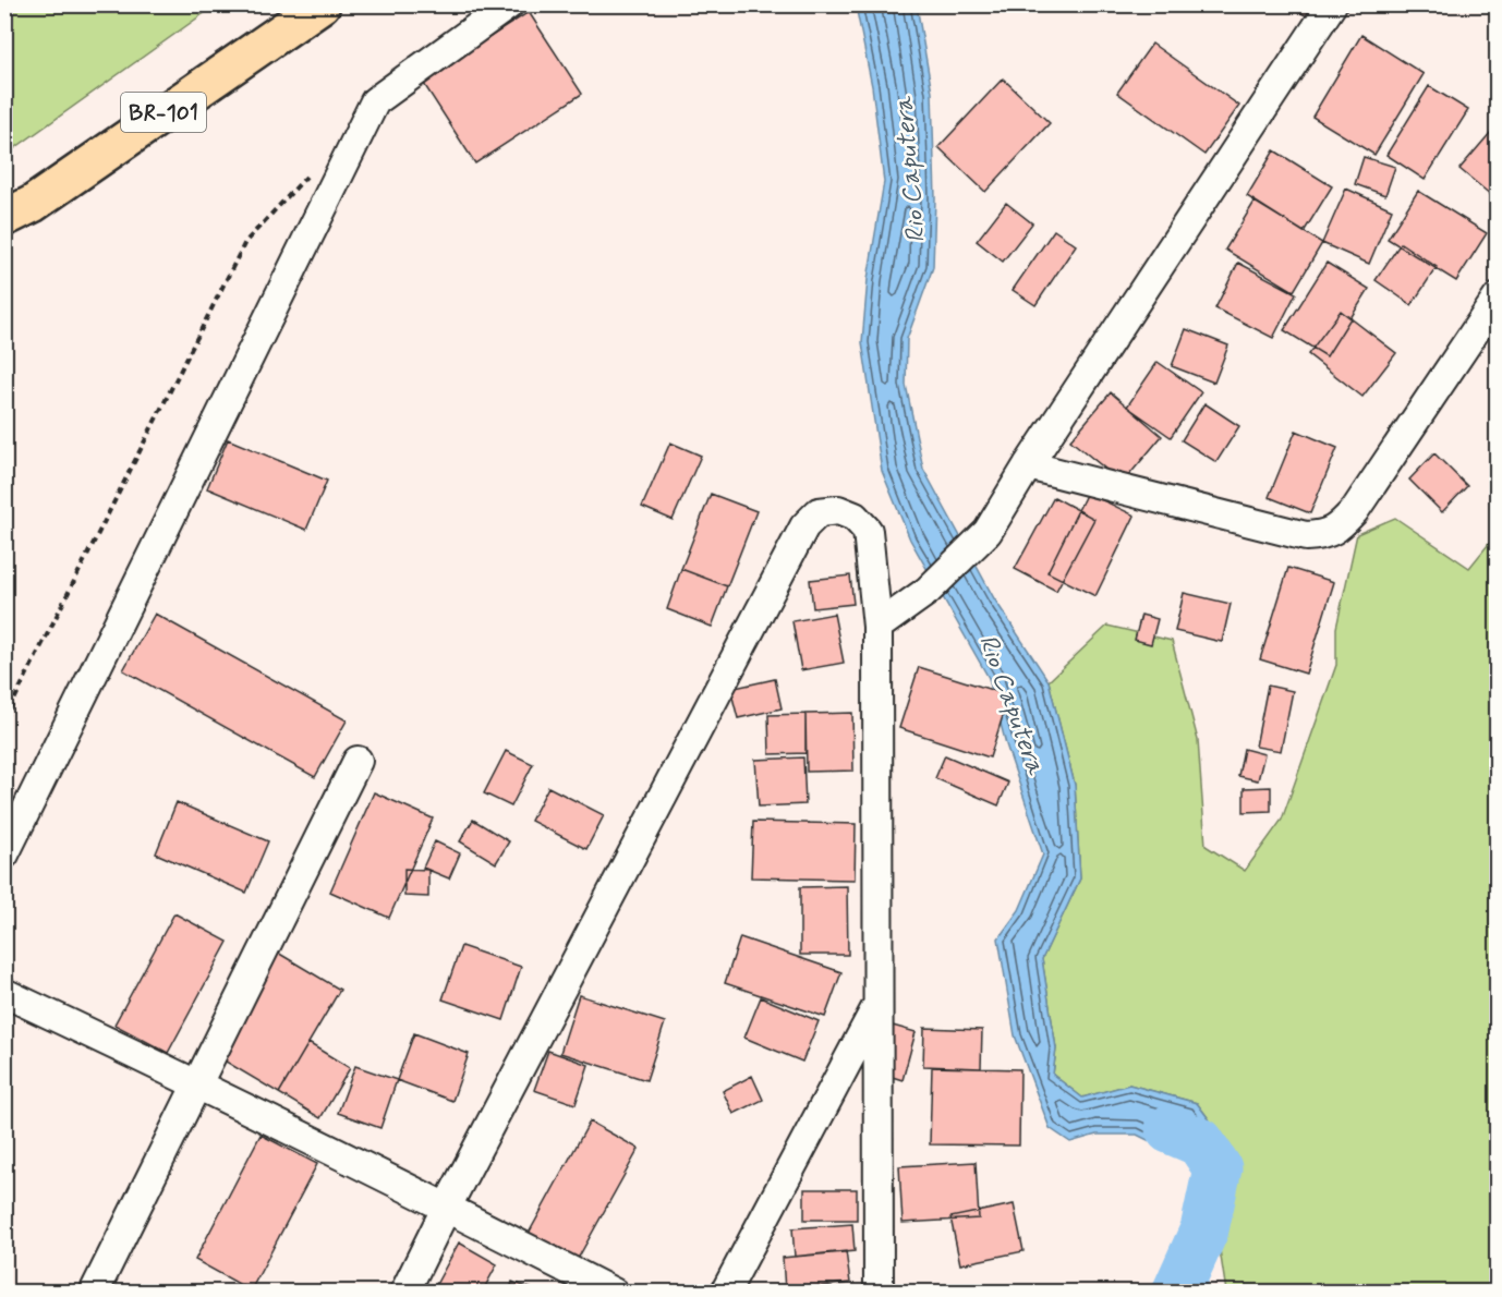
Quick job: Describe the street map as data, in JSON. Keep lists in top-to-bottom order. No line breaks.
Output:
{"streets":{"highway":["BR-101"]},"water":["Rio Caputera"]}
